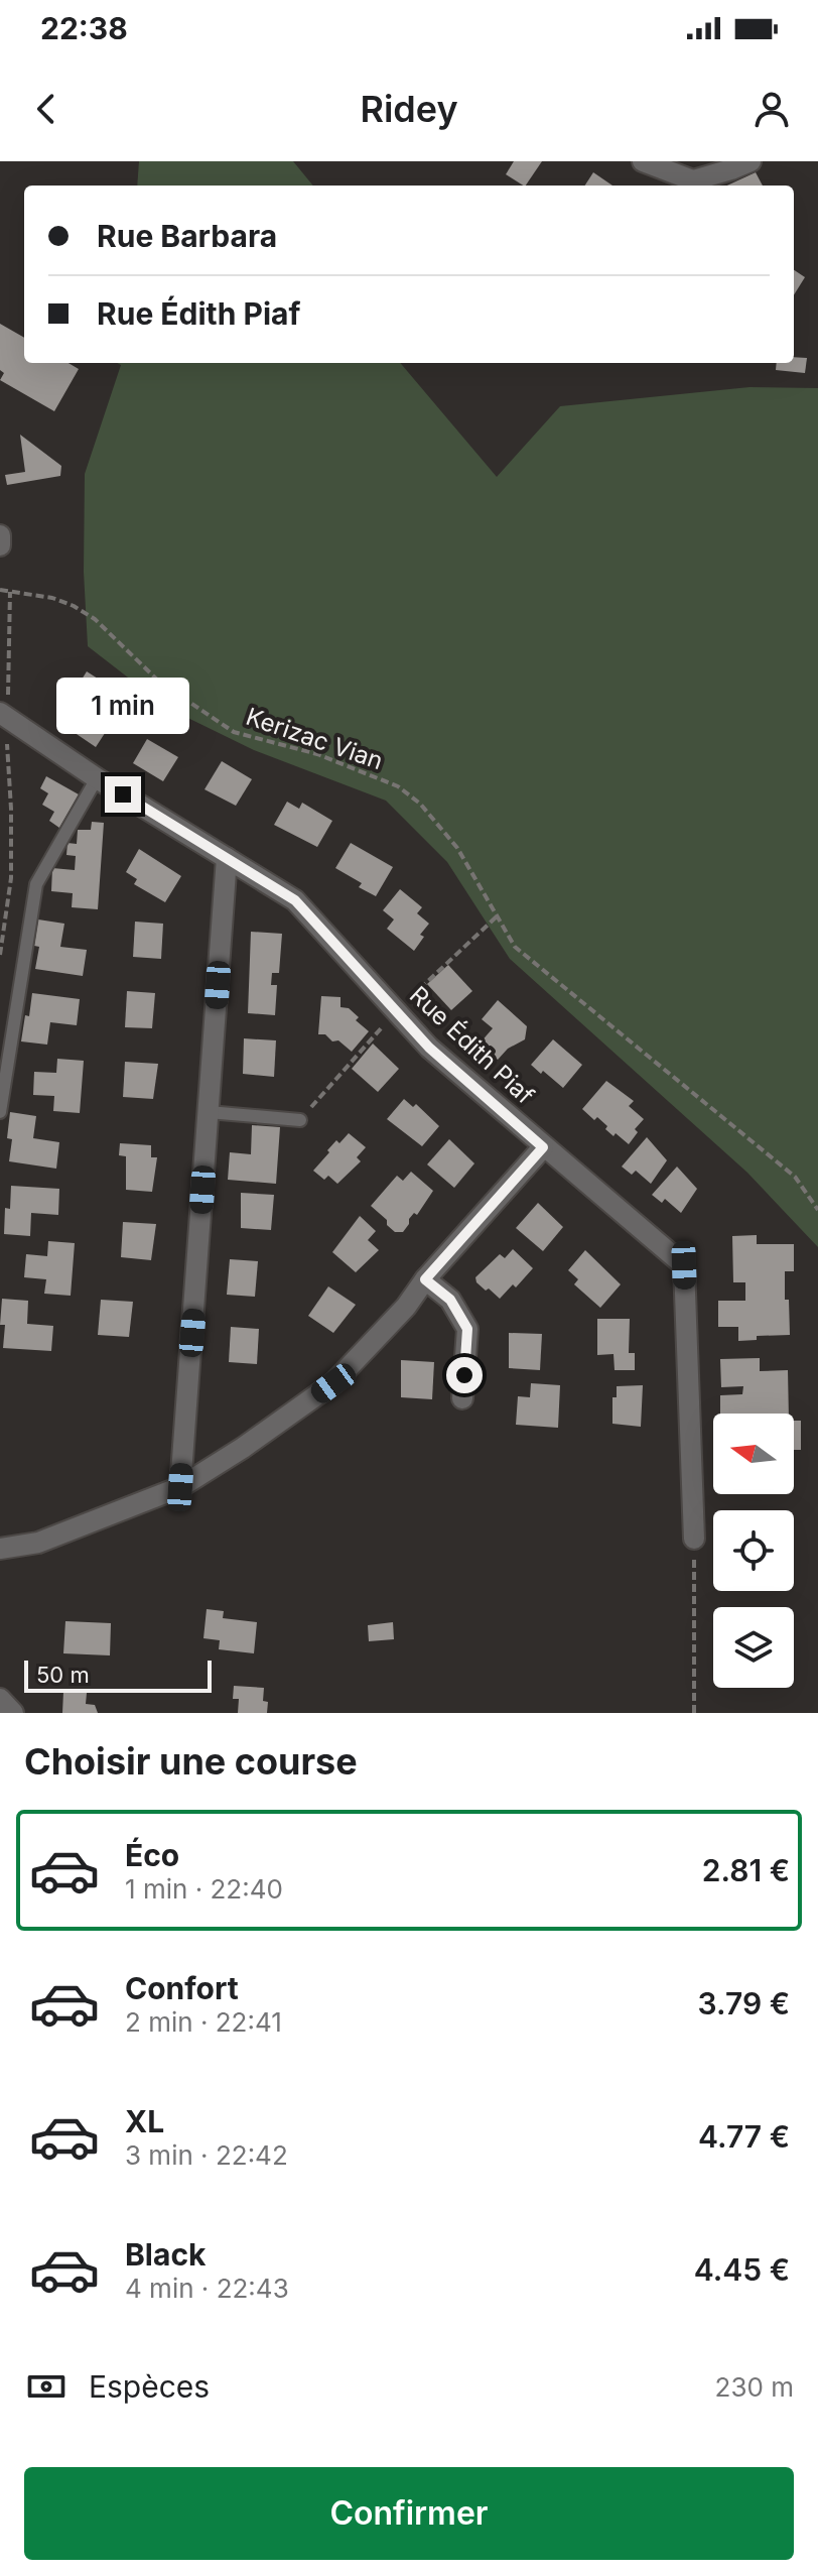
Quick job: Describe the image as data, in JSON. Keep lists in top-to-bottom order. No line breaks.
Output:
{"streets":{"street":["Rue Édith Piaf"],"path":["Kerizac Vian"]},"scale_bar":"50 m","north":"left","page":{"status":"22:38","header":"Ridey","banner":["Rue Barbara","Rue Édith Piaf"],"bubble":"1 min","scale":"50 m","heading":"Choisir une course","list":[{"name":"Éco","note":"1 min · 22:40","value":"2.81 €"},{"name":"Confort","note":"2 min · 22:41","value":"3.79 €"},{"name":"XL","note":"3 min · 22:42","value":"4.77 €"},{"name":"Black","note":"4 min · 22:43","value":"4.45 €"}],"pay":["Espèces","230 m"],"buttons":"Confirmer"}}
